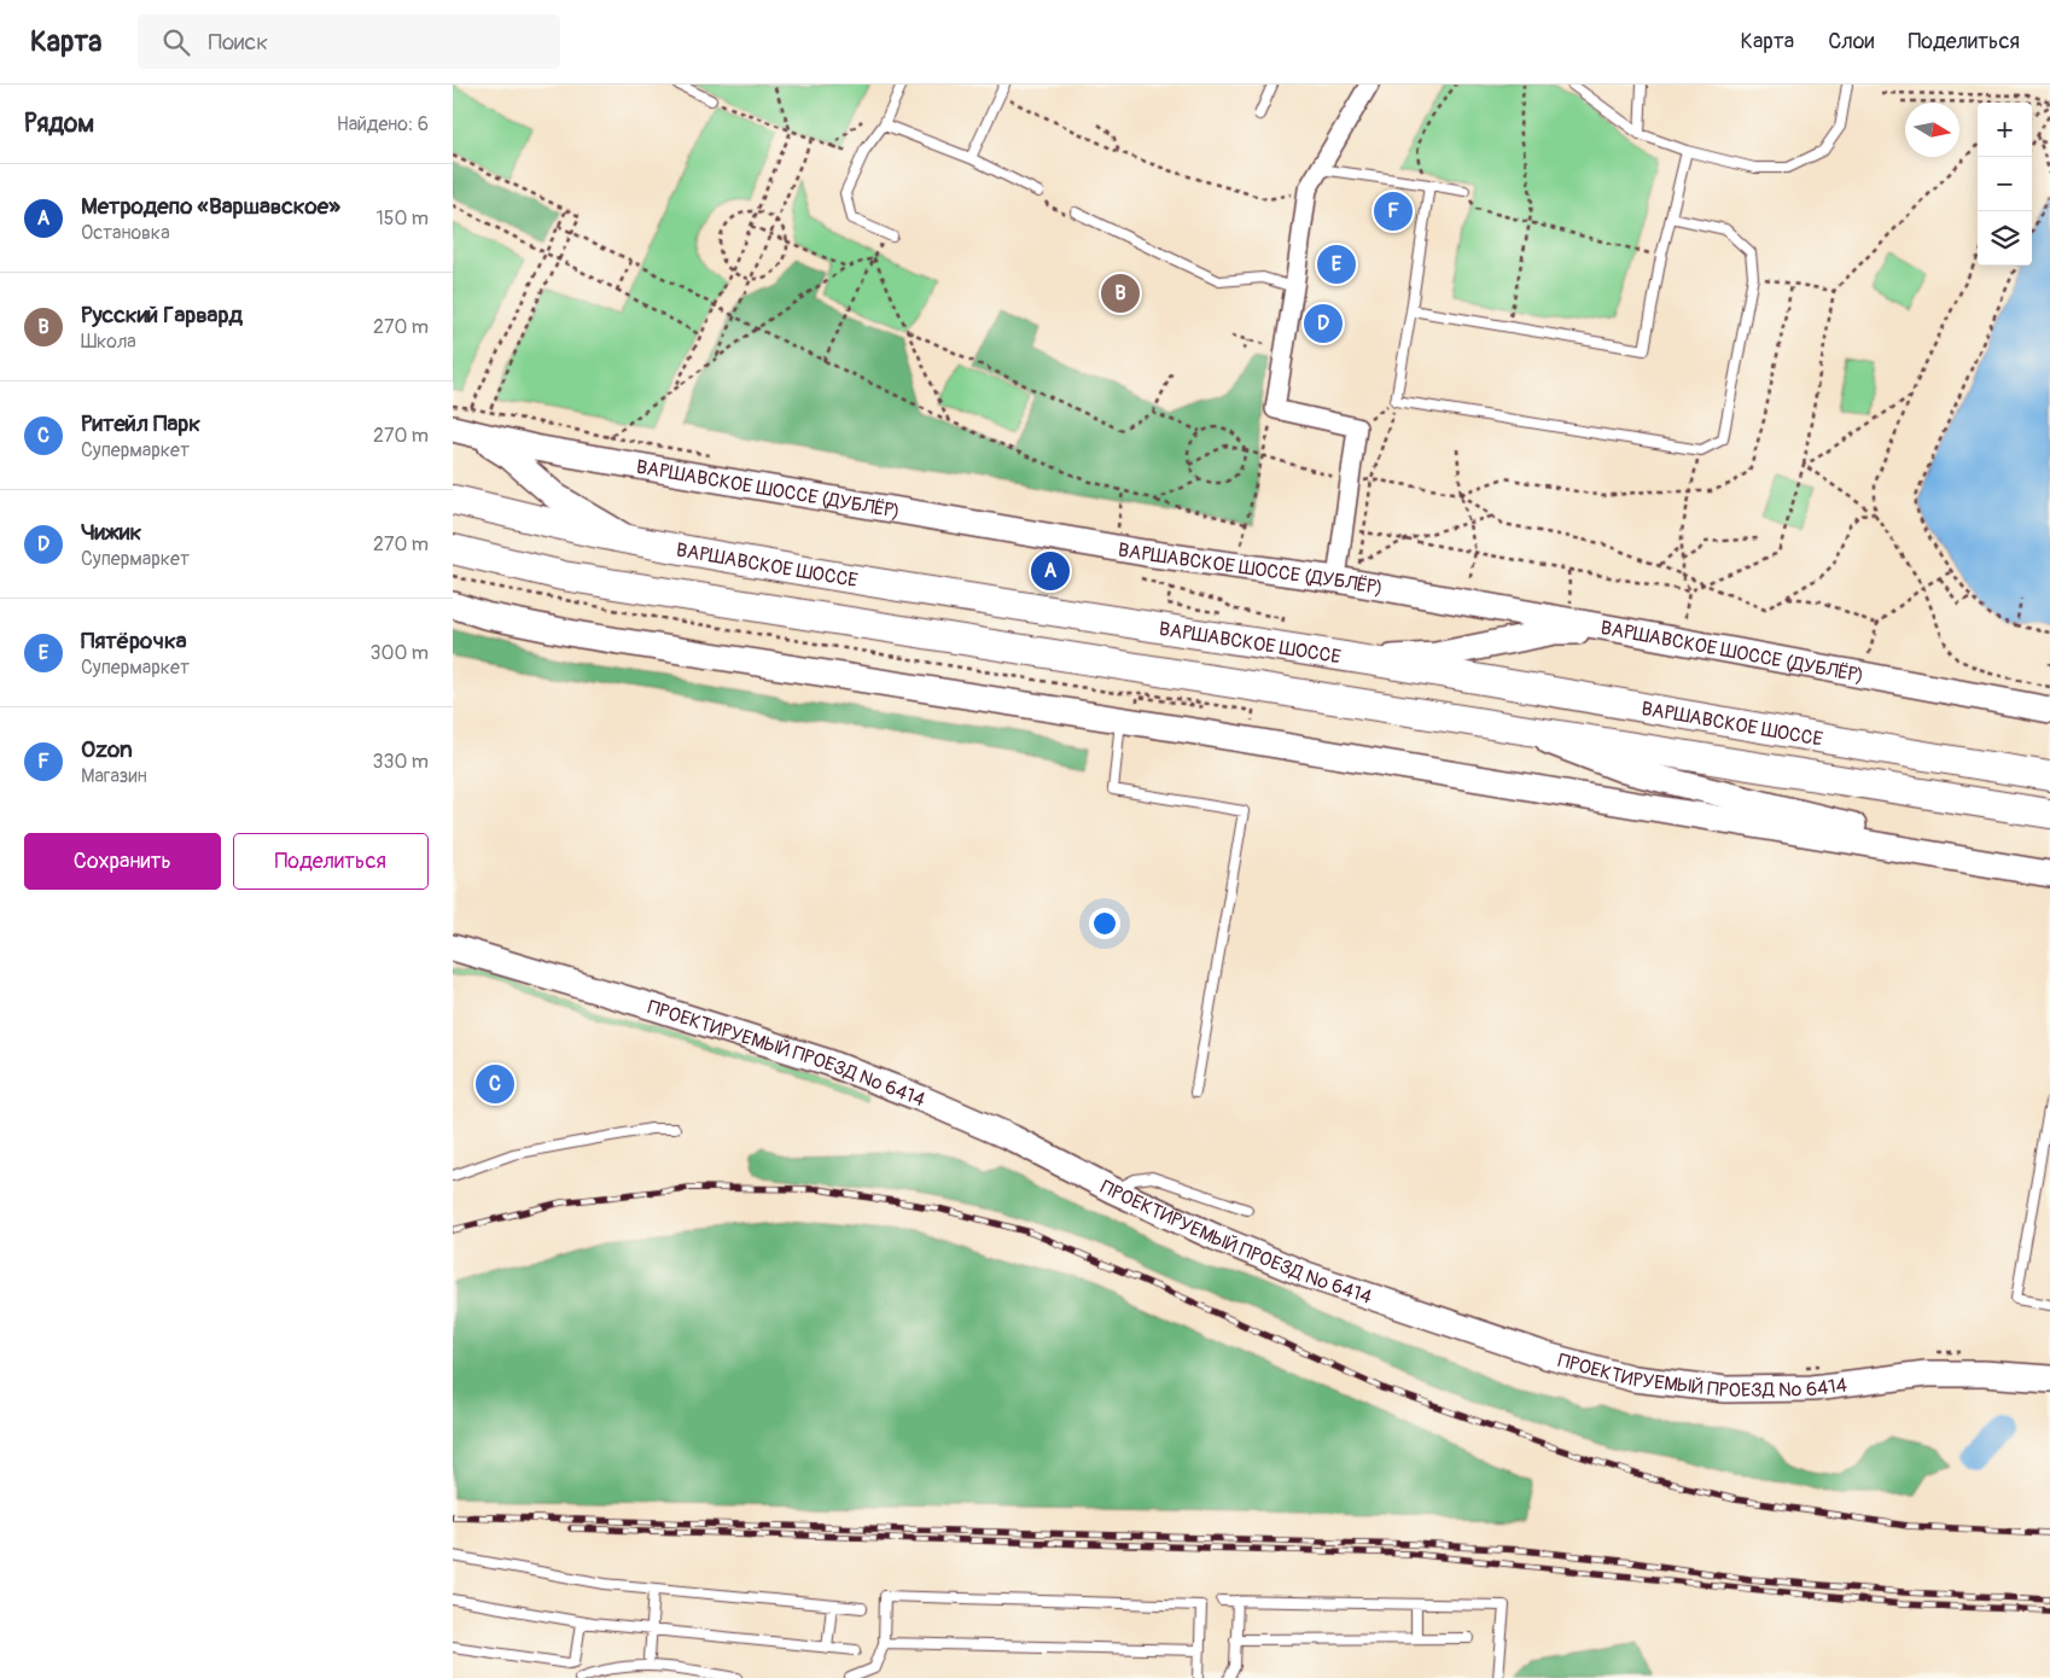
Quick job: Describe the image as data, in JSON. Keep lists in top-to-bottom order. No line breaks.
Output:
{"streets":{"main road":["ВАРШАВСКОЕ ШОССЕ (ДУБЛЁР)","ВАРШАВСКОЕ ШОССЕ","ПРОЕКТИРУЕМЫЙ ПРОЕЗД № 6414"]},"north":"right","page":{"header":"Карта","search":"Поиск","nav":["Карта","Слои","Поделиться"],"heading":["Рядом","Найдено: 6"],"map_buttons":["+","−"],"list":[{"mark":"A","name":"Метродепо «Варшавское»","note":"Остановка","value":"150 m"},{"mark":"B","name":"Русский Гарвард","note":"Школа","value":"270 m"},{"mark":"C","name":"Ритейл Парк","note":"Супермаркет","value":"270 m"},{"mark":"D","name":"Чижик","note":"Супермаркет","value":"270 m"},{"mark":"E","name":"Пятёрочка","note":"Супермаркет","value":"300 m"},{"mark":"F","name":"Ozon","note":"Магазин","value":"330 m"}],"pins":["F","E","B","D","A","C"],"buttons":["Сохранить","Поделиться"]}}
